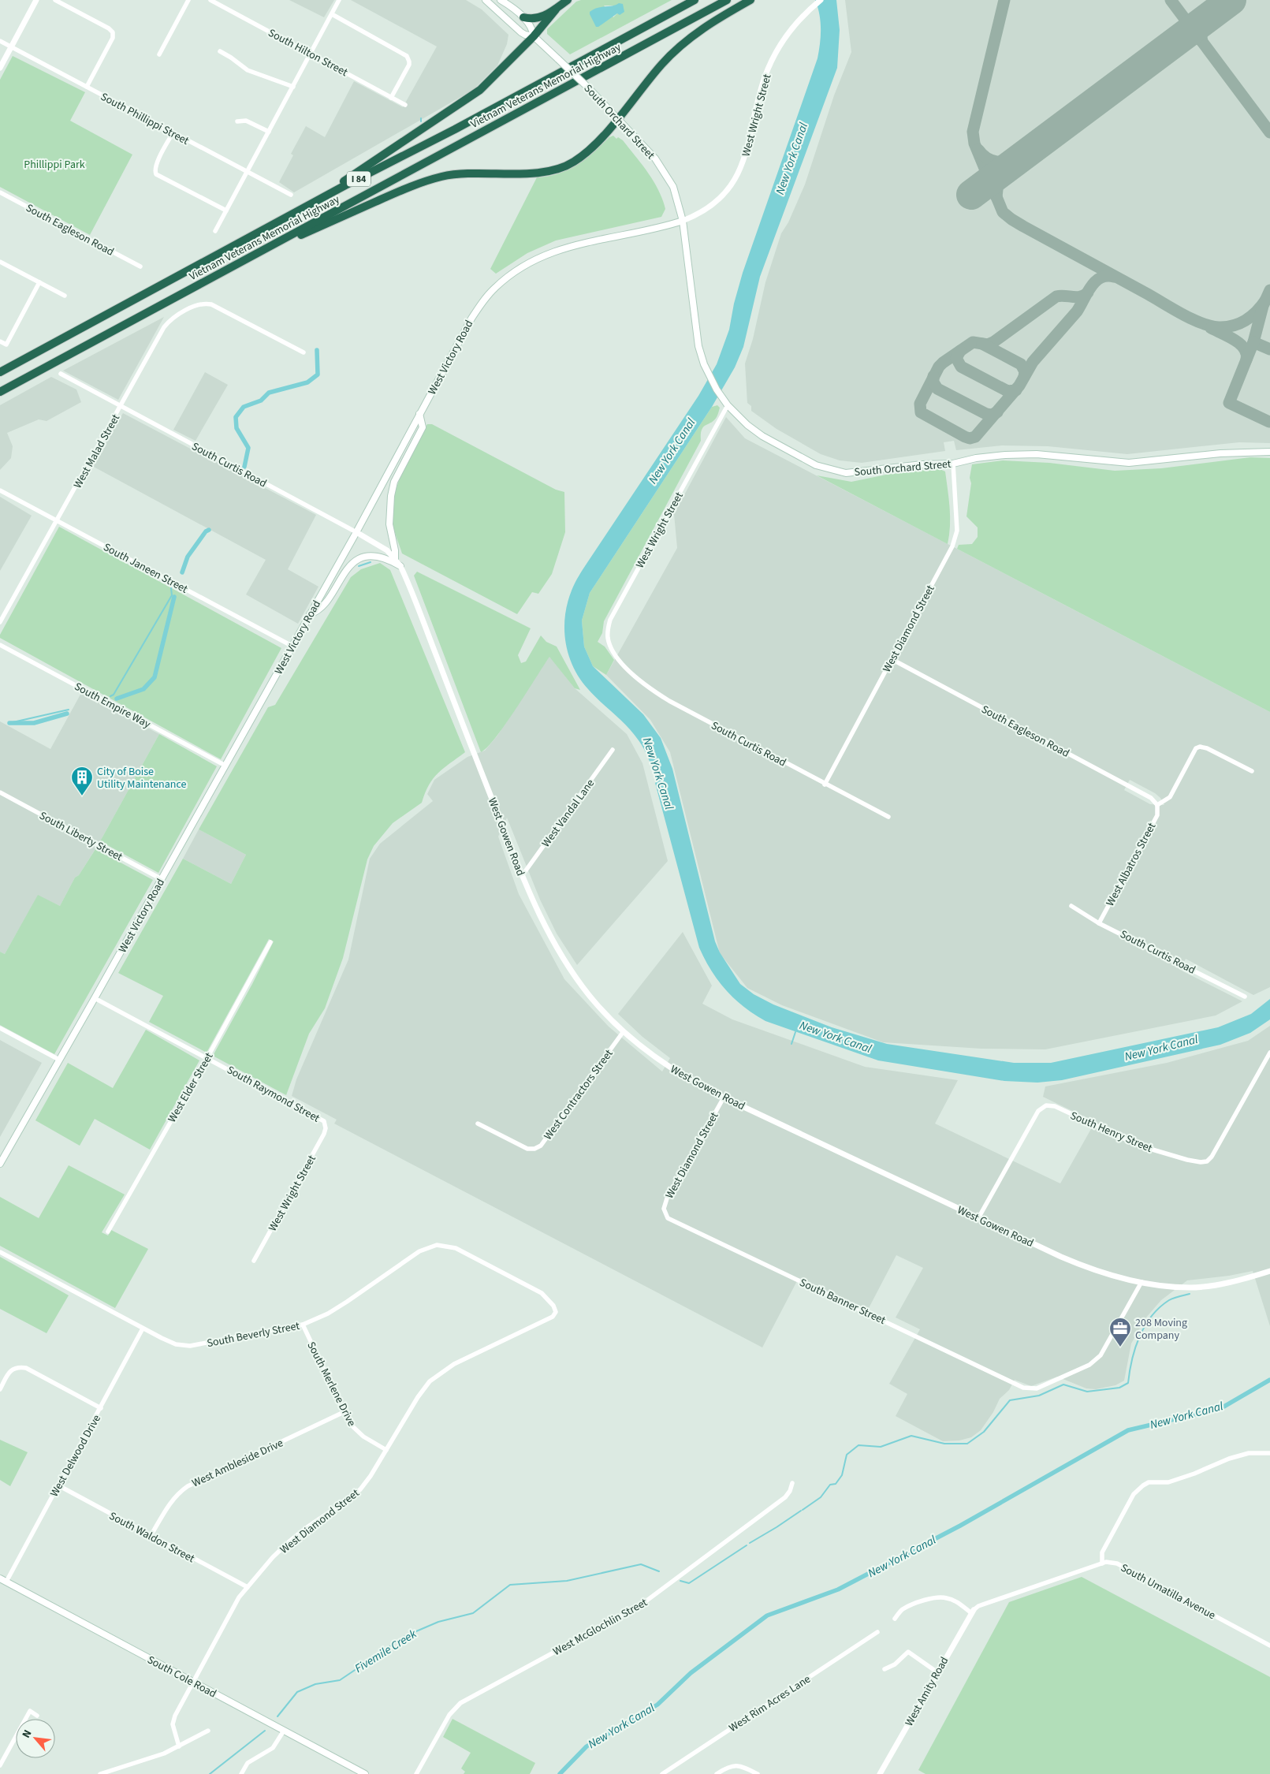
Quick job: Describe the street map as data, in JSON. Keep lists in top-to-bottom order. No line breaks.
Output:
{"streets":{"highway":["Vietnam Veterans Memorial Highway","I 84"],"main road":["South Orchard Street","West Victory Road","South Cole Road"],"street":["South Hilton Street","West Wright Street","South Phillippi Street","South Eagleson Road","West Malad Street","South Curtis Road","South Janeen Street","West Diamond Street","South Empire Way","West Vandal Lane","South Liberty Street","West Gowen Road","West Albatros Street","West Elder Street","South Raymond Street","West Contractors Street","South Henry Street","South Banner Street","South Beverly Street","South Merlene Drive","West Delwood Drive","West Ambleside Drive","South Waldon Street","South Umatilla Avenue","West McGlochlin Street","West Amity Road","West Rim Acres Lane"]},"crossings":[["West Wright Street","South Orchard Street"],["West Wright Street","West Victory Road"],["West Wright Street","South Curtis Road"],["West Wright Street","South Raymond Street"],["South Orchard Street","West Victory Road"],["South Orchard Street","West Diamond Street"],["South Eagleson Road","West Diamond Street"],["South Eagleson Road","West Albatros Street"],["West Victory Road","South Curtis Road"],["West Victory Road","South Janeen Street"],["West Victory Road","South Empire Way"],["West Victory Road","South Liberty Street"],["West Victory Road","South Raymond Street"],["West Malad Street","South Curtis Road"],["West Malad Street","South Janeen Street"],["South Curtis Road","West Diamond Street"],["South Curtis Road","West Gowen Road"],["South Curtis Road","West Albatros Street"],["West Diamond Street","West Gowen Road"],["West Diamond Street","South Banner Street"],["West Diamond Street","South Beverly Street"],["West Diamond Street","South Merlene Drive"],["West Diamond Street","South Waldon Street"],["West Diamond Street","South Cole Road"],["West Vandal Lane","West Gowen Road"],["West Gowen Road","West Contractors Street"],["West Gowen Road","South Henry Street"],["West Gowen Road","South Banner Street"],["West Elder Street","South Raymond Street"],["South Beverly Street","South Merlene Drive"],["South Beverly Street","West Delwood Drive"],["South Merlene Drive","West Ambleside Drive"],["West Delwood Drive","South Waldon Street"],["West Delwood Drive","South Cole Road"],["West Ambleside Drive","South Waldon Street"],["South Umatilla Avenue","West Amity Road"]],"water":["New York Canal","Fivemile Creek"],"parks":["Phillippi Park"],"places":{"building":["City of Boise Utility Maintenance"],"office":["208 Moving Company"]},"north":"top left"}
